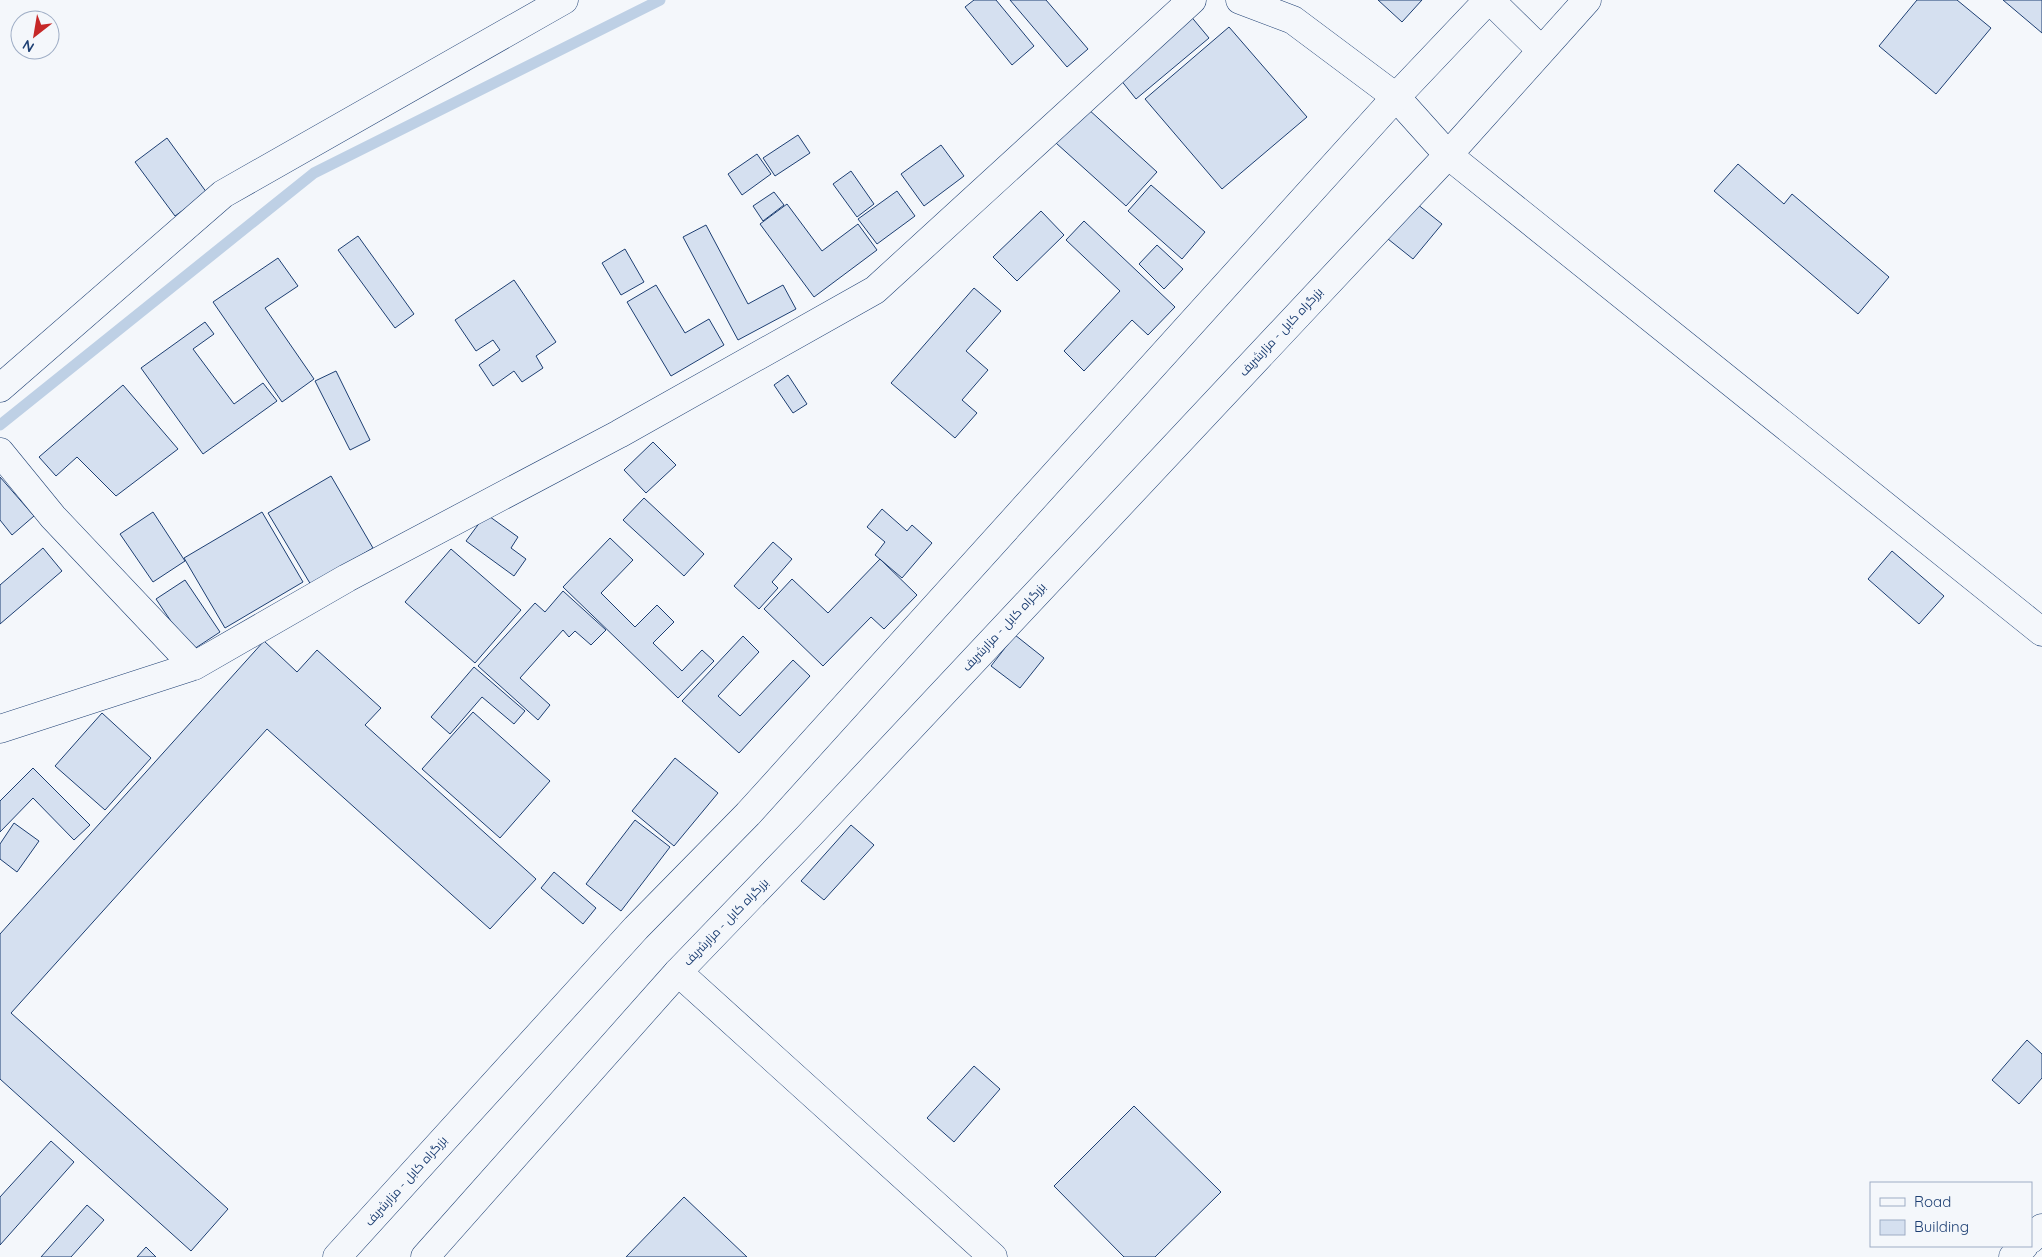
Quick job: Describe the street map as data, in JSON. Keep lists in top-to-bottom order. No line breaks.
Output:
{"streets":{"main road":["بزرگراه کابل - مزارشریف"]},"legend":["Road","Building"],"north":"bottom left"}
